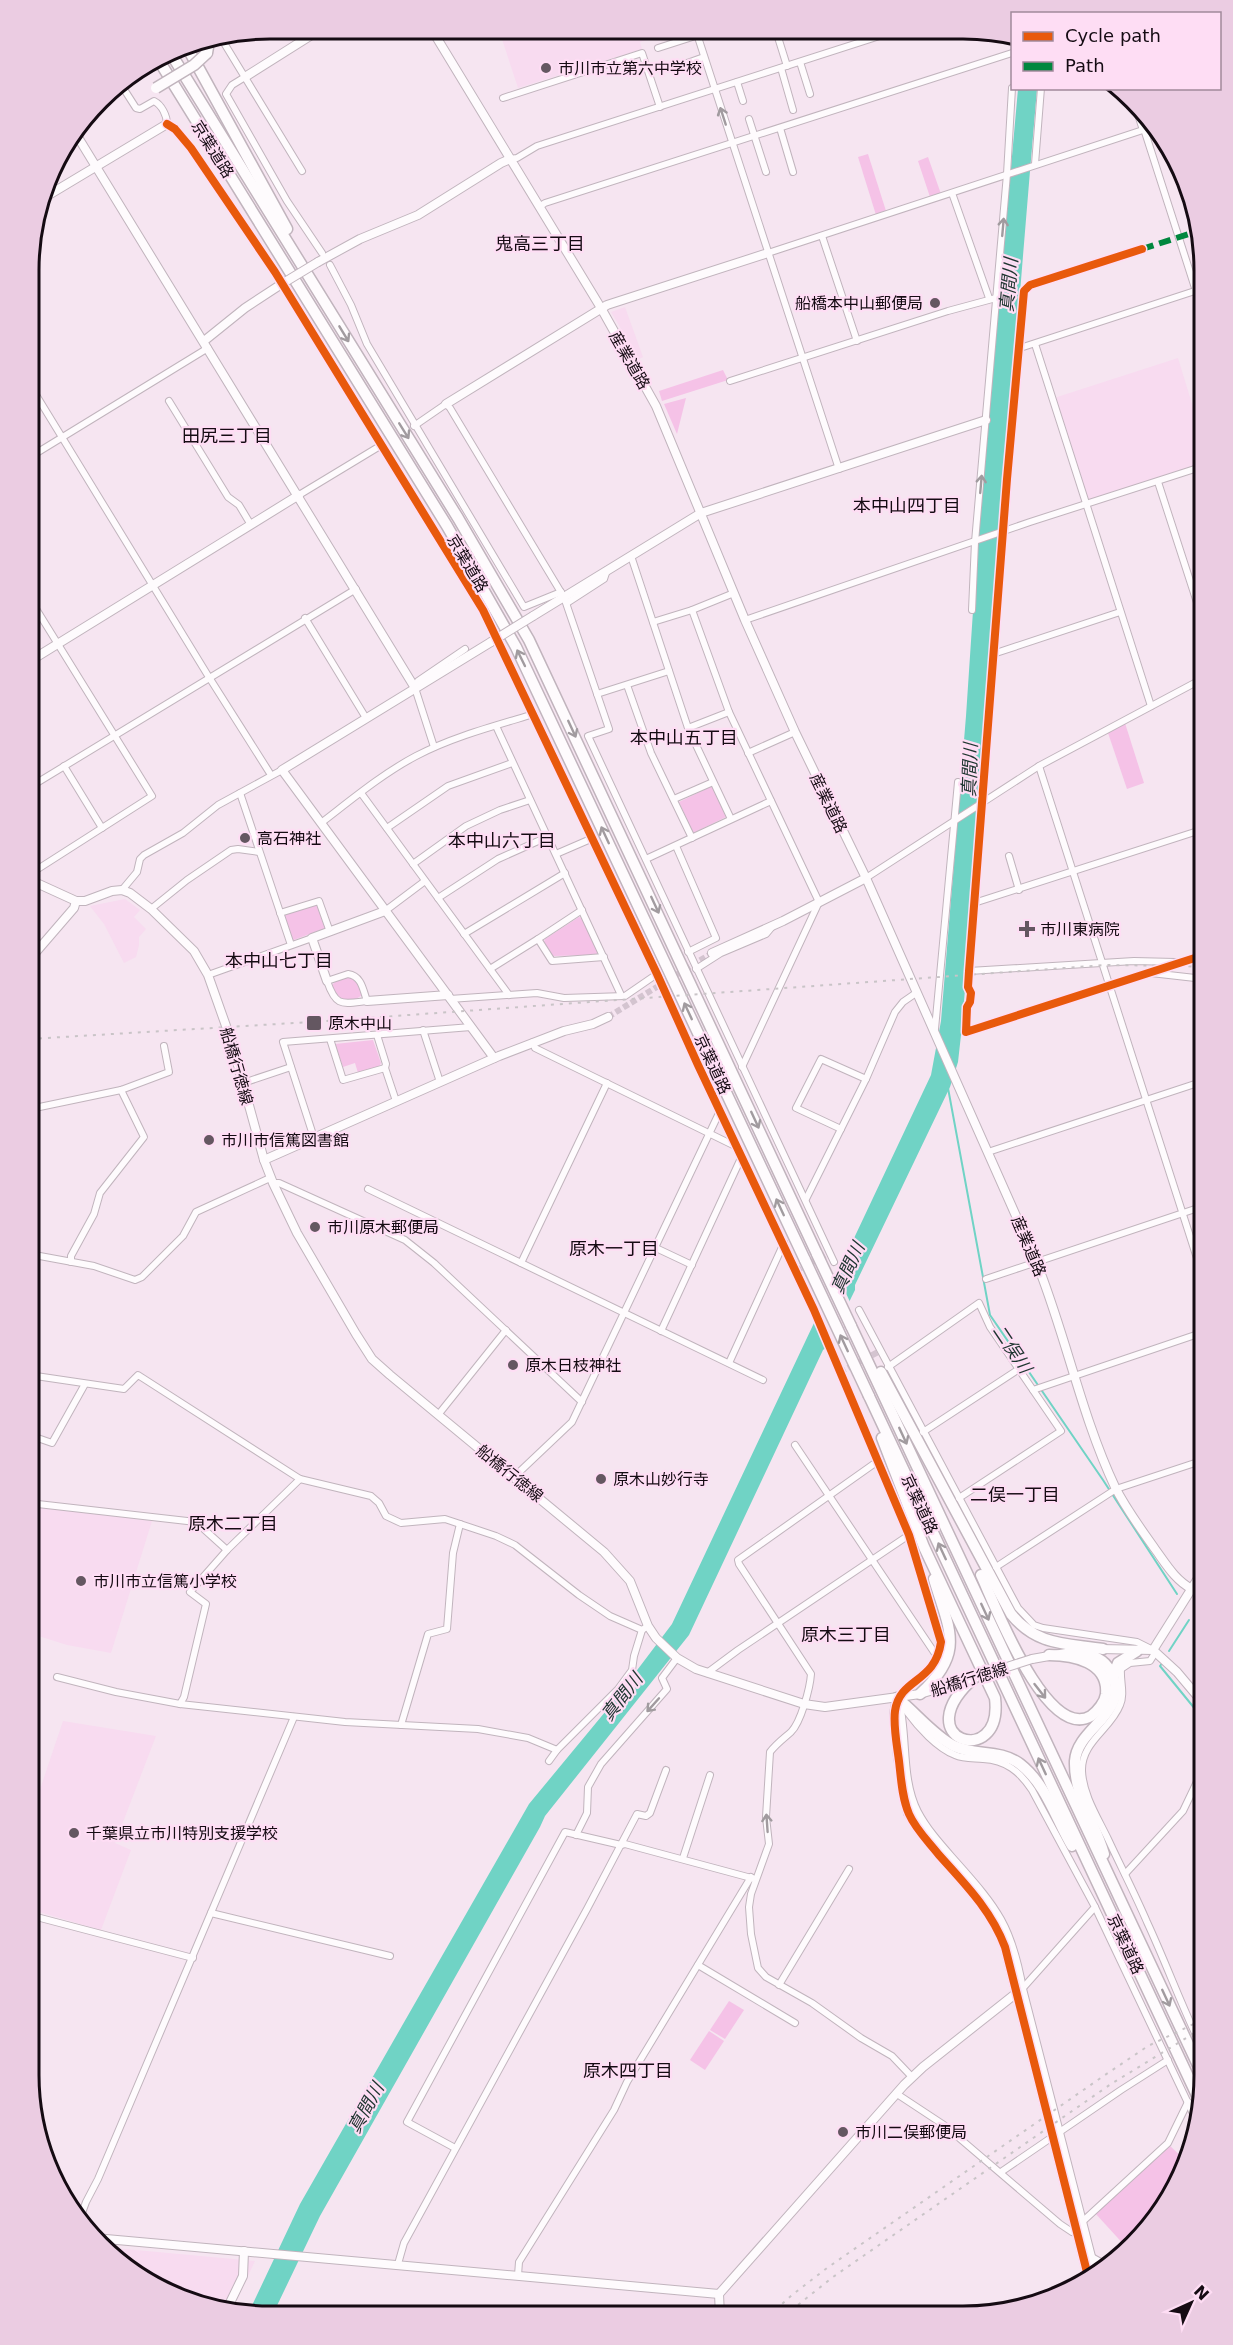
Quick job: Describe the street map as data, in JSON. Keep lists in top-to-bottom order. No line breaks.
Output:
{"streets":{"highway":["京葉道路"],"street":["産業道路","船橋行徳線"]},"districts":["鬼高三丁目","田尻三丁目","本中山四丁目","本中山五丁目","本中山六丁目","本中山七丁目","原木一丁目","二俣一丁目","原木二丁目","原木三丁目","原木四丁目"],"water":["真間川","二俣川"],"places":{"other":["市川市立第六中学校","船橋本中山郵便局","高石神社","市川市信篤図書館","市川原木郵便局","原木日枝神社","原木山妙行寺","市川市立信篤小学校","千葉県立市川特別支援学校","市川二俣郵便局"],"health":["市川東病院"],"transit":["原木中山"]},"legend":["Cycle path","Path"],"north":"top right"}
